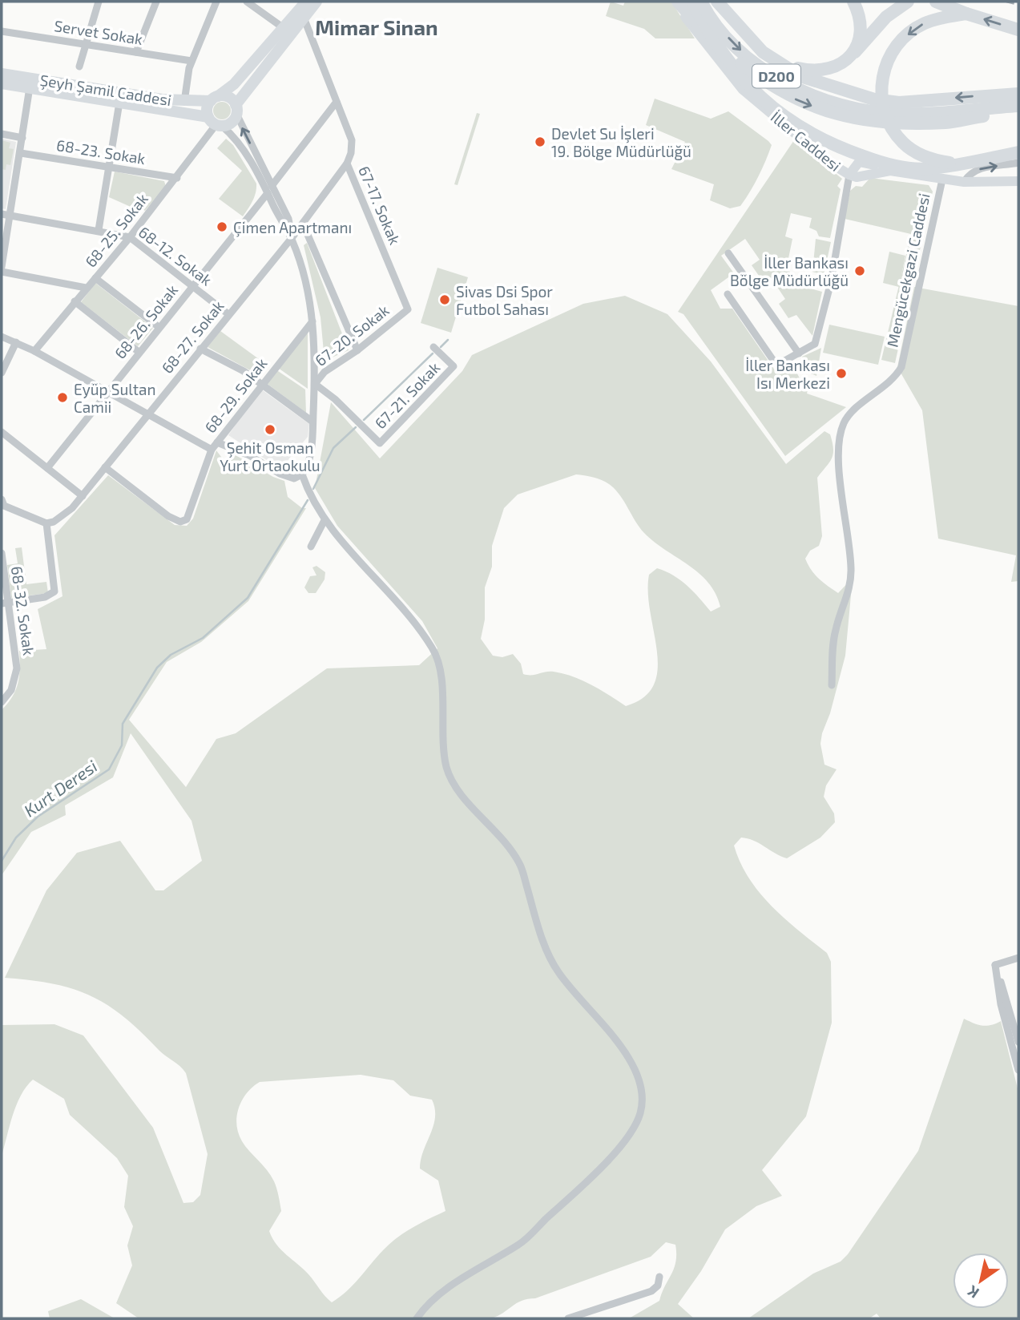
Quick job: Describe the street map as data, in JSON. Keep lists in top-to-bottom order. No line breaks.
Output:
{"streets":{"highway":["D200"],"main road":["Şeyh Şamil Caddesi"],"street":["Servet Sokak","İller Caddesi","68-23. Sokak","67-17. Sokak","68-25. Sokak","68-12. Sokak","Mengücekgazi Caddesi","68-26. Sokak","67-20. Sokak","68-27. Sokak","68-29. Sokak","67-21. Sokak","68-32. Sokak"]},"crossings":[["Şeyh Şamil Caddesi","68-25. Sokak"],["İller Caddesi","Mengücekgazi Caddesi"],["68-23. Sokak","68-25. Sokak"],["67-17. Sokak","68-26. Sokak"],["67-17. Sokak","67-20. Sokak"],["67-17. Sokak","68-27. Sokak"],["68-25. Sokak","68-12. Sokak"],["68-12. Sokak","68-26. Sokak"],["68-12. Sokak","68-27. Sokak"],["67-20. Sokak","67-21. Sokak"],["68-27. Sokak","68-29. Sokak"]],"districts":["Mimar Sinan"],"water":["Kurt Deresi"],"places":["Devlet Su İşleri 19. Bölge Müdürlüğü","Çimen Apartmanı","İller Bankası Bölge Müdürlüğü","Sivas Dsi Spor Futbol Sahası","İller Bankası Isı Merkezi","Eyüp Sultan Camii","Şehit Osman Yurt Ortaokulu"],"north":"bottom left"}
